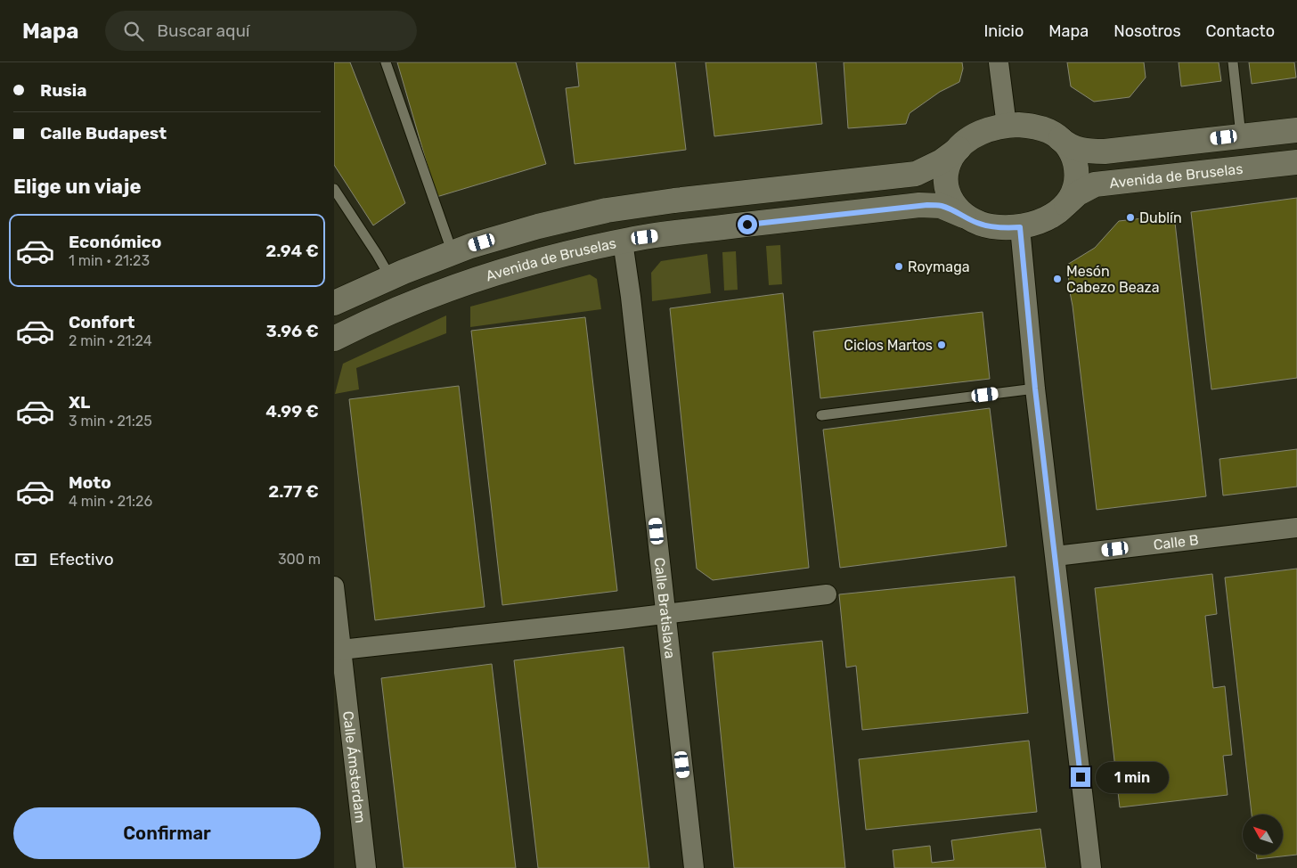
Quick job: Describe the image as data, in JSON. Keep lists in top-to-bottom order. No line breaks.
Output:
{"streets":{"main road":["Avenida de Bruselas"],"street":["Calle B","Calle Bratislava","Calle Ámsterdam"]},"crossings":[["Avenida de Bruselas","Calle Bratislava"]],"places":["Dublín","Roymaga","Mesón Cabezo Beaza","Ciclos Martos"],"north":"top left","page":{"header":"Mapa","search":"Buscar aquí","nav":["Inicio","Mapa","Nosotros","Contacto"],"banner":["Rusia","Calle Budapest"],"heading":"Elige un viaje","list":[{"name":"Económico","note":"1 min · 21:23","value":"2.94 €"},{"name":"Confort","note":"2 min · 21:24","value":"3.96 €"},{"name":"XL","note":"3 min · 21:25","value":"4.99 €"},{"name":"Moto","note":"4 min · 21:26","value":"2.77 €"}],"pay":["Efectivo","300 m"],"bubble":"1 min","buttons":"Confirmar"}}
